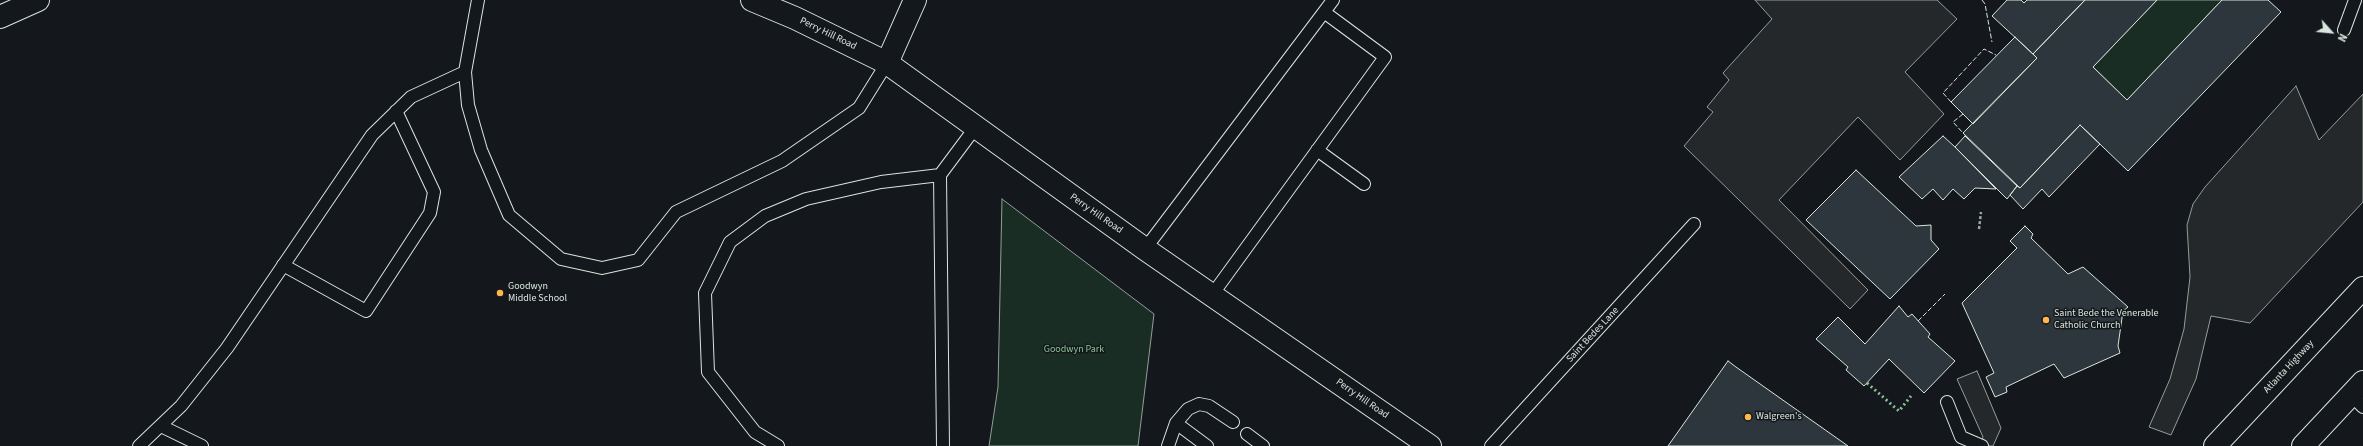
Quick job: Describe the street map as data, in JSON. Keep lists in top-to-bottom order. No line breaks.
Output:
{"streets":{"main road":["Perry Hill Road","Atlanta Highway"],"lane":["Saint Bedes Lane"]},"parks":["Goodwyn Park"],"places":["Goodwyn Middle School","Saint Bede the Venerable Catholic Church","Walgreen's"],"north":"bottom right"}
